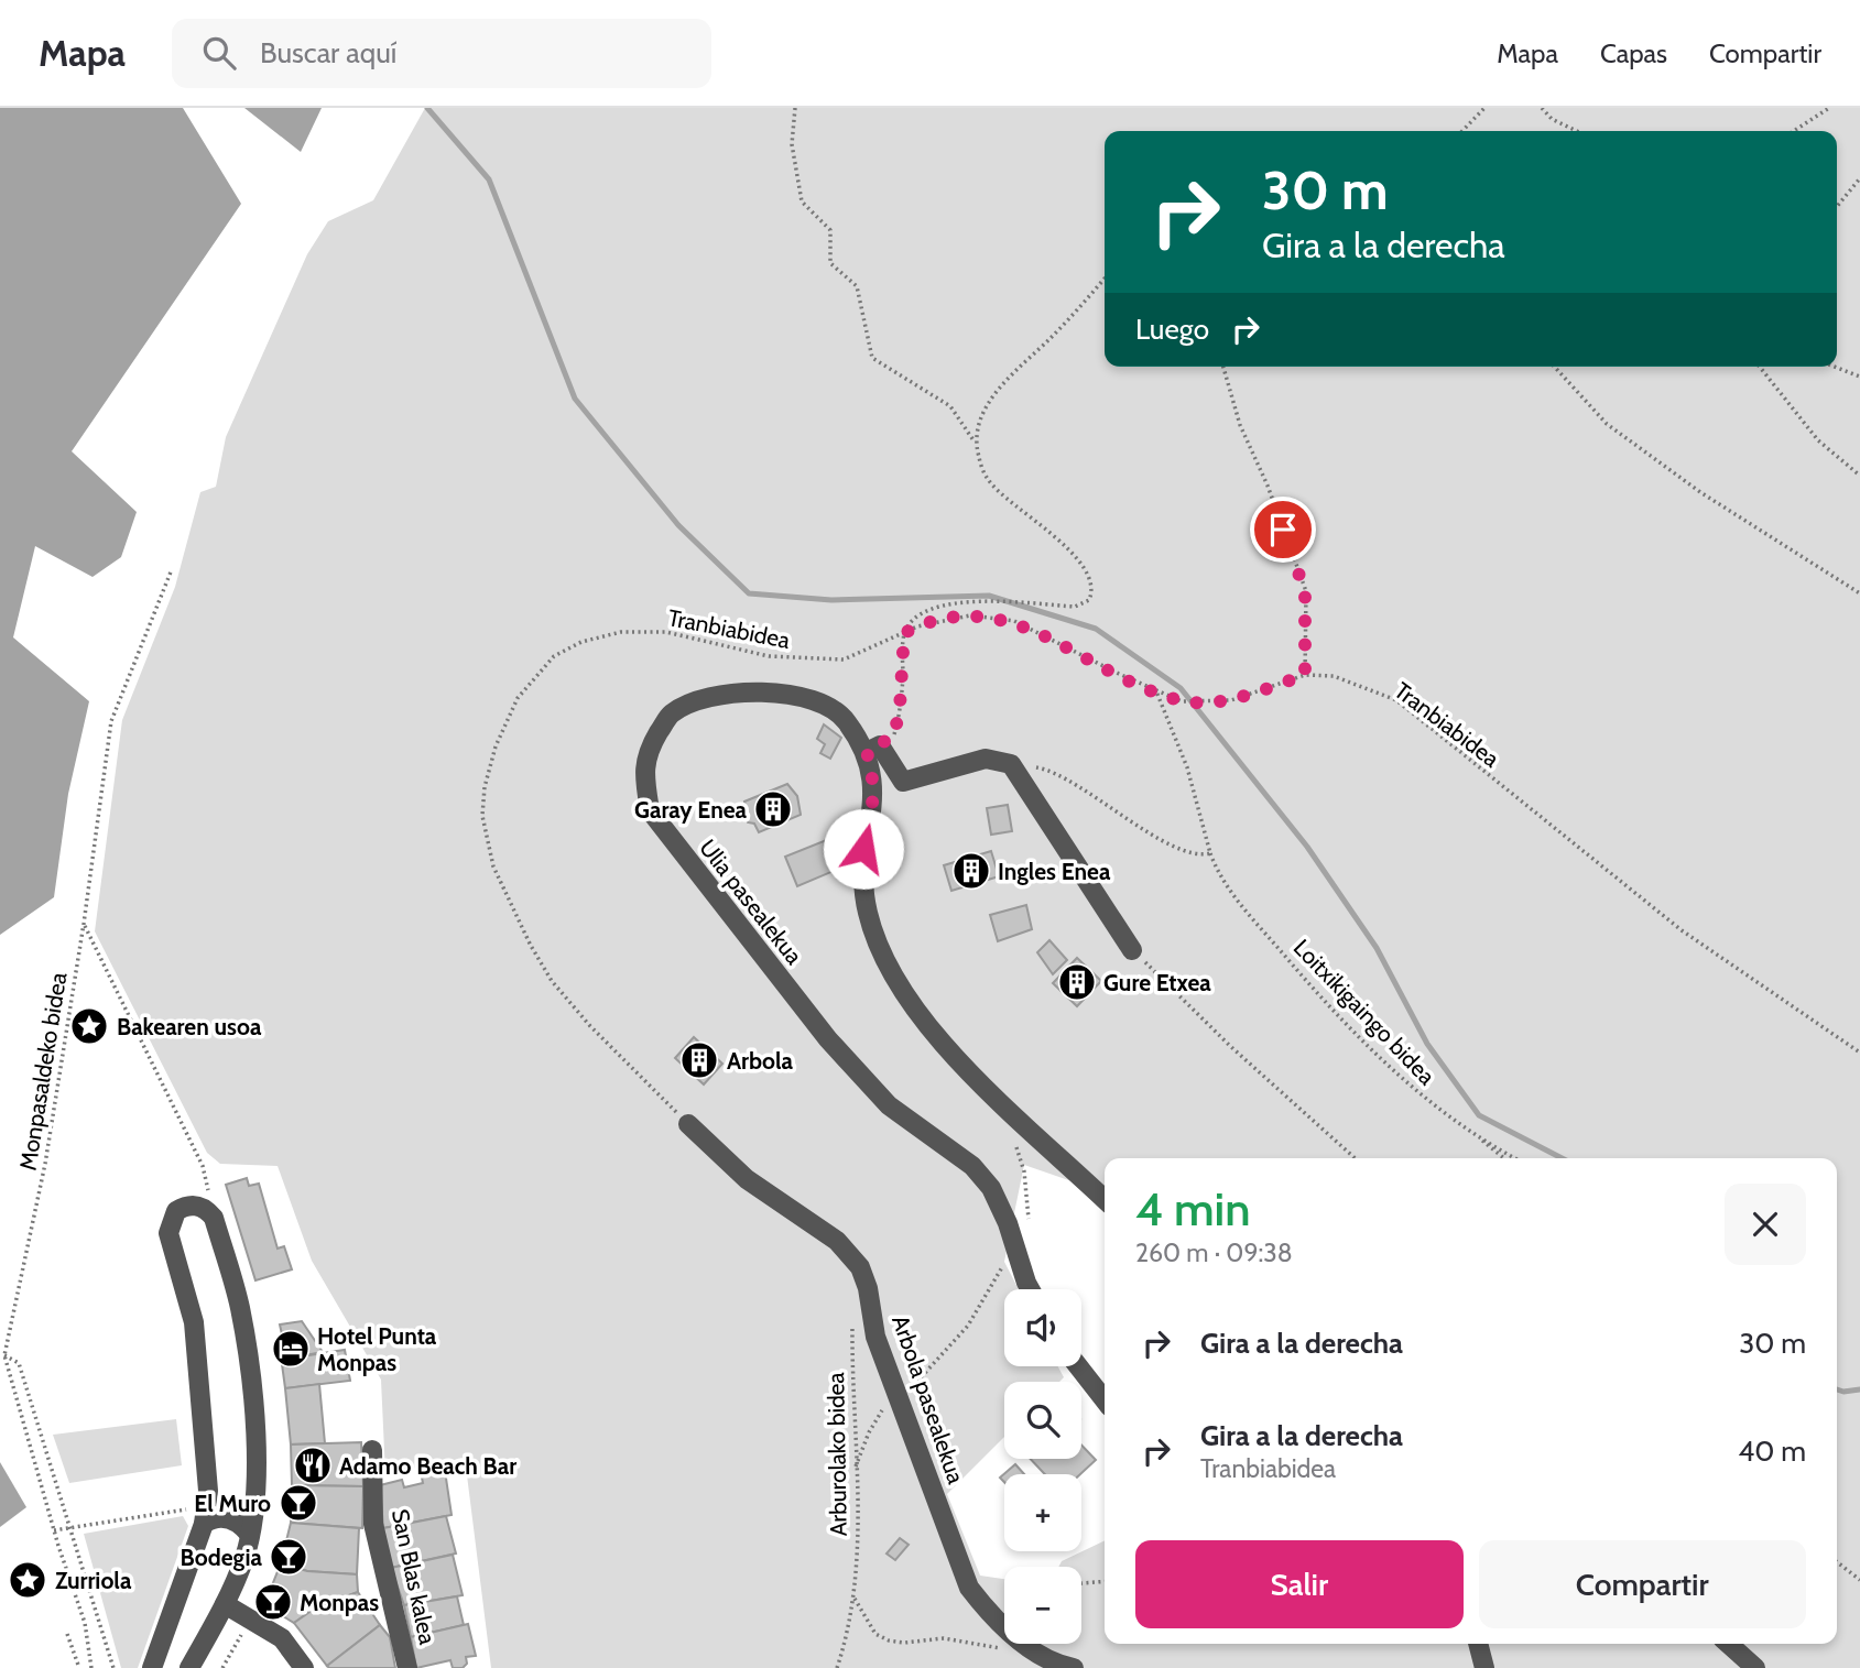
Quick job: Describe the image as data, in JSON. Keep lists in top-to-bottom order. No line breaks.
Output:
{"streets":{"street":["Ulia pasealekua","Arbola pasealekua","San Blas kalea"],"path":["Tranbiabidea","Loitxikigaingo bidea","Monpasaldeko bidea","Arburolako bidea"]},"crossings":[["Tranbiabidea","Loitxikigaingo bidea"],["Tranbiabidea","Arbola pasealekua"]],"places":{"building":["Garay Enea","Ingles Enea","Gure Etxea","Arbola"],"place":["Bakearen usoa","Zurriola"],"hotel":["Hotel Punta Monpas"],"restaurant":["Adamo Beach Bar"],"bar":["El Muro","Bodegia","Monpas"]},"page":{"header":"Mapa","search":"Buscar aquí","nav":["Mapa","Capas","Compartir"],"turn":["30 m","Gira a la derecha"],"then":"Luego","heading":["4 min","260 m · 09:38"],"map_buttons":["+","−"],"list":[{"name":"Gira a la derecha","value":"30 m"},{"name":"Gira a la derecha","note":"Tranbiabidea","value":"40 m"}],"buttons":["Salir","Compartir"]}}
